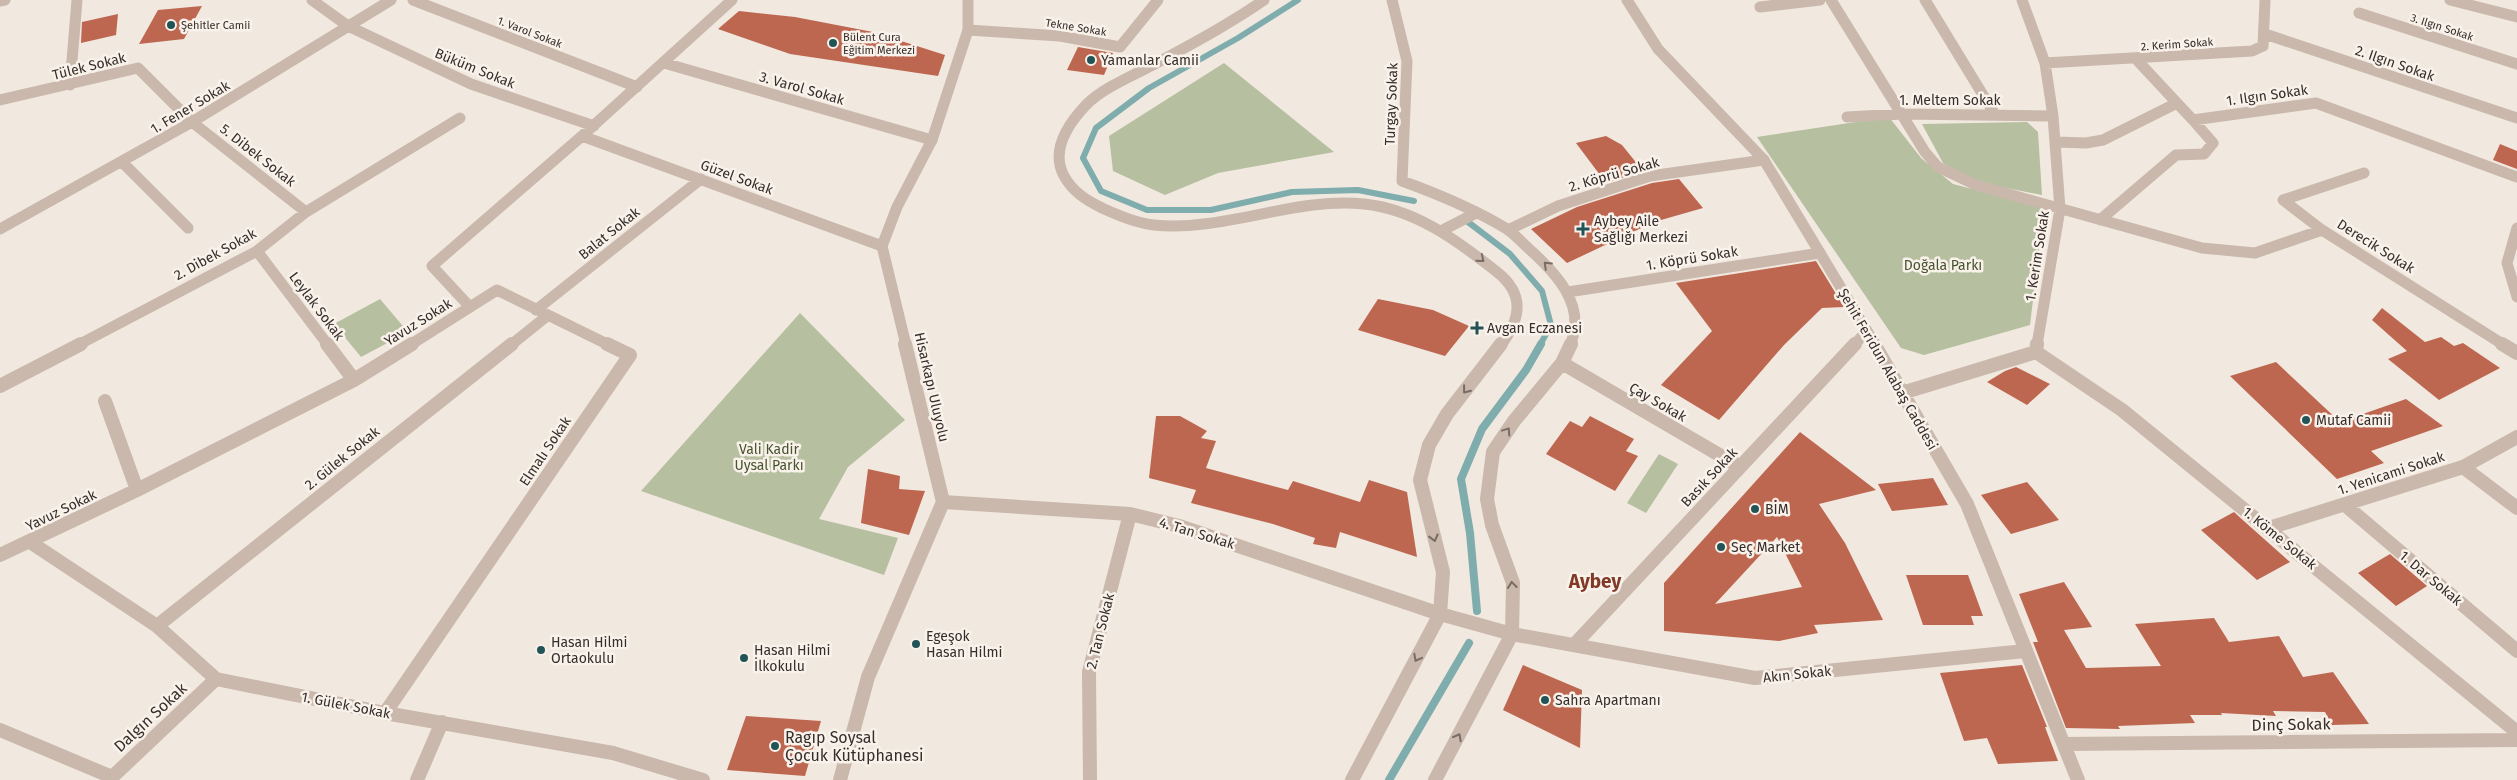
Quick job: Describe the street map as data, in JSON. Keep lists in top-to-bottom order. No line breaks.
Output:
{"streets":{"street":["Tekne Sokak","3. Ilgın Sokak","1. Varol Sokak","2. Kerim Sokak","2. Ilgın Sokak","Tülek Sokak","Büküm Sokak","3. Varol Sokak","1. Ilgın Sokak","1. Meltem Sokak","Turgay Sokak","1. Fener Sokak","5. Dibek Sokak","2. Köprü Sokak","Güzel Sokak","Balat Sokak","Derecik Sokak","2. Dibek Sokak","1. Kerim Sokak","1. Köprü Sokak","Leylak Sokak","Yavuz Sokak","Şehit Feridun Alabaş Caddesi","Hisarkapı Uluyolu","Çay Sokak","Elmalı Sokak","2. Gülek Sokak","1. Yenicami Sokak","Basık Sokak","4. Tan Sokak","1. Köme Sokak","1. Dar Sokak","2. Tan Sokak","Akın Sokak","1. Gülek Sokak","Dalgın Sokak","Dinç Sokak"]},"crossings":[["1. Varol Sokak","Yavuz Sokak"],["2. Kerim Sokak","2. Ilgın Sokak"],["2. Kerim Sokak","1. Kerim Sokak"],["Tülek Sokak","1. Fener Sokak"],["Tülek Sokak","5. Dibek Sokak"],["Büküm Sokak","1. Fener Sokak"],["Büküm Sokak","Yavuz Sokak"],["3. Varol Sokak","Yavuz Sokak"],["1. Meltem Sokak","Derecik Sokak"],["1. Meltem Sokak","1. Kerim Sokak"],["1. Fener Sokak","5. Dibek Sokak"],["5. Dibek Sokak","2. Dibek Sokak"],["2. Köprü Sokak","Şehit Feridun Alabaş Caddesi"],["Güzel Sokak","Balat Sokak"],["Güzel Sokak","Yavuz Sokak"],["Güzel Sokak","Hisarkapı Uluyolu"],["Balat Sokak","Elmalı Sokak"],["Balat Sokak","2. Gülek Sokak"],["Derecik Sokak","1. Kerim Sokak"],["2. Dibek Sokak","Leylak Sokak"],["1. Kerim Sokak","1. Köme Sokak"],["1. Köprü Sokak","Şehit Feridun Alabaş Caddesi"],["Leylak Sokak","Yavuz Sokak"],["Yavuz Sokak","Elmalı Sokak"],["Şehit Feridun Alabaş Caddesi","Basık Sokak"],["Şehit Feridun Alabaş Caddesi","Akın Sokak"],["Şehit Feridun Alabaş Caddesi","Dinç Sokak"],["Hisarkapı Uluyolu","4. Tan Sokak"],["Çay Sokak","Basık Sokak"],["Elmalı Sokak","2. Gülek Sokak"],["Elmalı Sokak","1. Gülek Sokak"],["1. Yenicami Sokak","1. Köme Sokak"],["1. Yenicami Sokak","1. Dar Sokak"],["Basık Sokak","Akın Sokak"],["4. Tan Sokak","2. Tan Sokak"],["4. Tan Sokak","Akın Sokak"],["1. Gülek Sokak","Dalgın Sokak"]],"districts":["Aybey"],"parks":["Doğala Parkı","Vali Kadir Uysal Parkı"],"places":{"other":["Şehitler Camii","Bülent Cura Eğitim Merkezi","Yamanlar Camii","Mutaf Camii","BİM","Seç Market","Egeşok Hasan Hilmi","Hasan Hilmi Ortaokulu","Hasan Hilmi İlkokulu","Sahra Apartmanı","Ragıp Soysal Çocuk Kütüphanesi"],"health":["Aybey Aile Sağlığı Merkezi","Avgan Eczanesi"]}}
